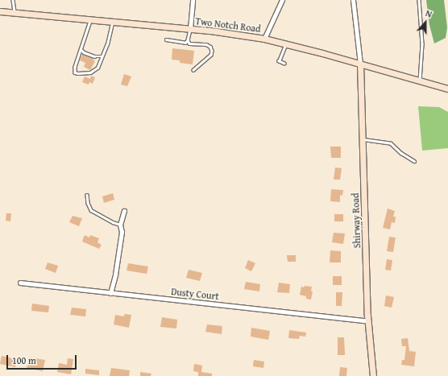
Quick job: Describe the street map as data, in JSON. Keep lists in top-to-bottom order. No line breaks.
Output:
{"streets":{"street":["Two Notch Road","Shirway Road","Dusty Court"]},"crossings":[["Two Notch Road","Shirway Road"],["Shirway Road","Dusty Court"]],"scale_bar":"100 m","north":"top"}
